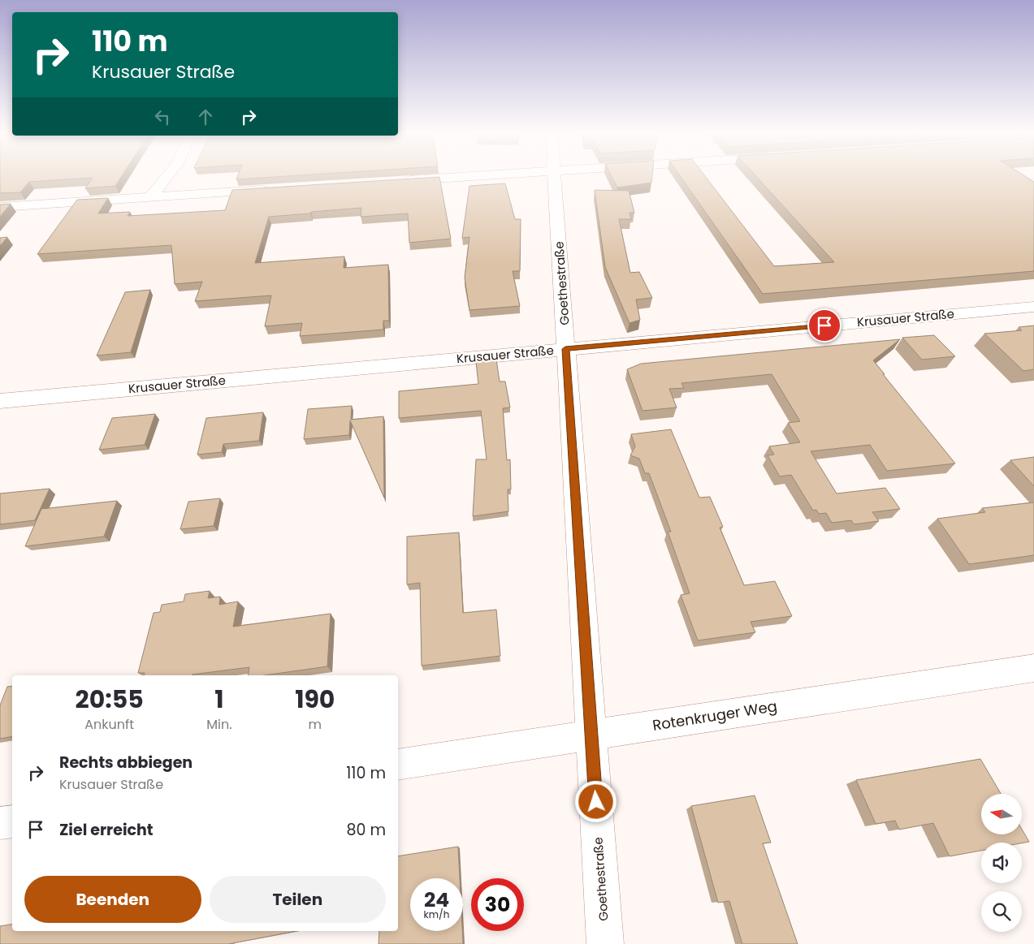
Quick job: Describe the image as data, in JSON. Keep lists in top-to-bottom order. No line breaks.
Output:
{"streets":{"street":["Goethestraße","Krusauer Straße","Rotenkruger Weg"]},"crossings":[["Goethestraße","Krusauer Straße"],["Goethestraße","Rotenkruger Weg"]],"north":"left","page":{"turn":["110 m","Krusauer Straße"],"eta":["20:55","Ankunft","1","Min.","190","m"],"list":[{"name":"Rechts abbiegen","note":"Krusauer Straße","value":"110 m"},{"name":"Ziel erreicht","value":"80 m"}],"buttons":["Beenden","Teilen"],"speed":"24 km/h","limit":"30"}}
